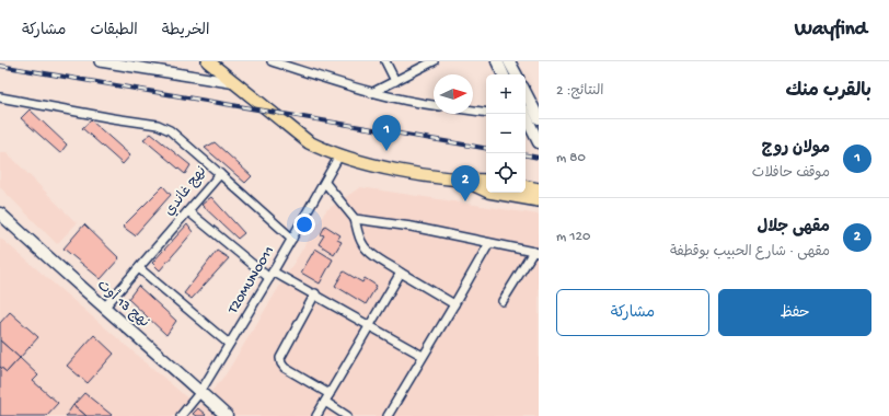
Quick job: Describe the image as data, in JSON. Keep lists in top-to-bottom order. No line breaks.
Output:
{"streets":{"main road":["نهج 13 أوت"],"street":["نهج غاندي","T20MUN0011"]},"crossings":[["نهج غاندي","نهج 13 أوت"],["T20MUN0011","نهج 13 أوت"]],"north":"right","page":{"header":"Wayfind","nav":["الخريطة","الطبقات","مشاركة"],"heading":["بالقرب منك","النتائج: 2"],"map_buttons":["+","−"],"pins":["1","2"],"list":[{"mark":"1","name":"مولان روج","note":"موقف حافلات","value":"80 m"},{"mark":"2","name":"مقهى جلال","note":"مقهى · شارع الحبيب بوقطفة","value":"120 m"}],"buttons":["حفظ","مشاركة"]}}
